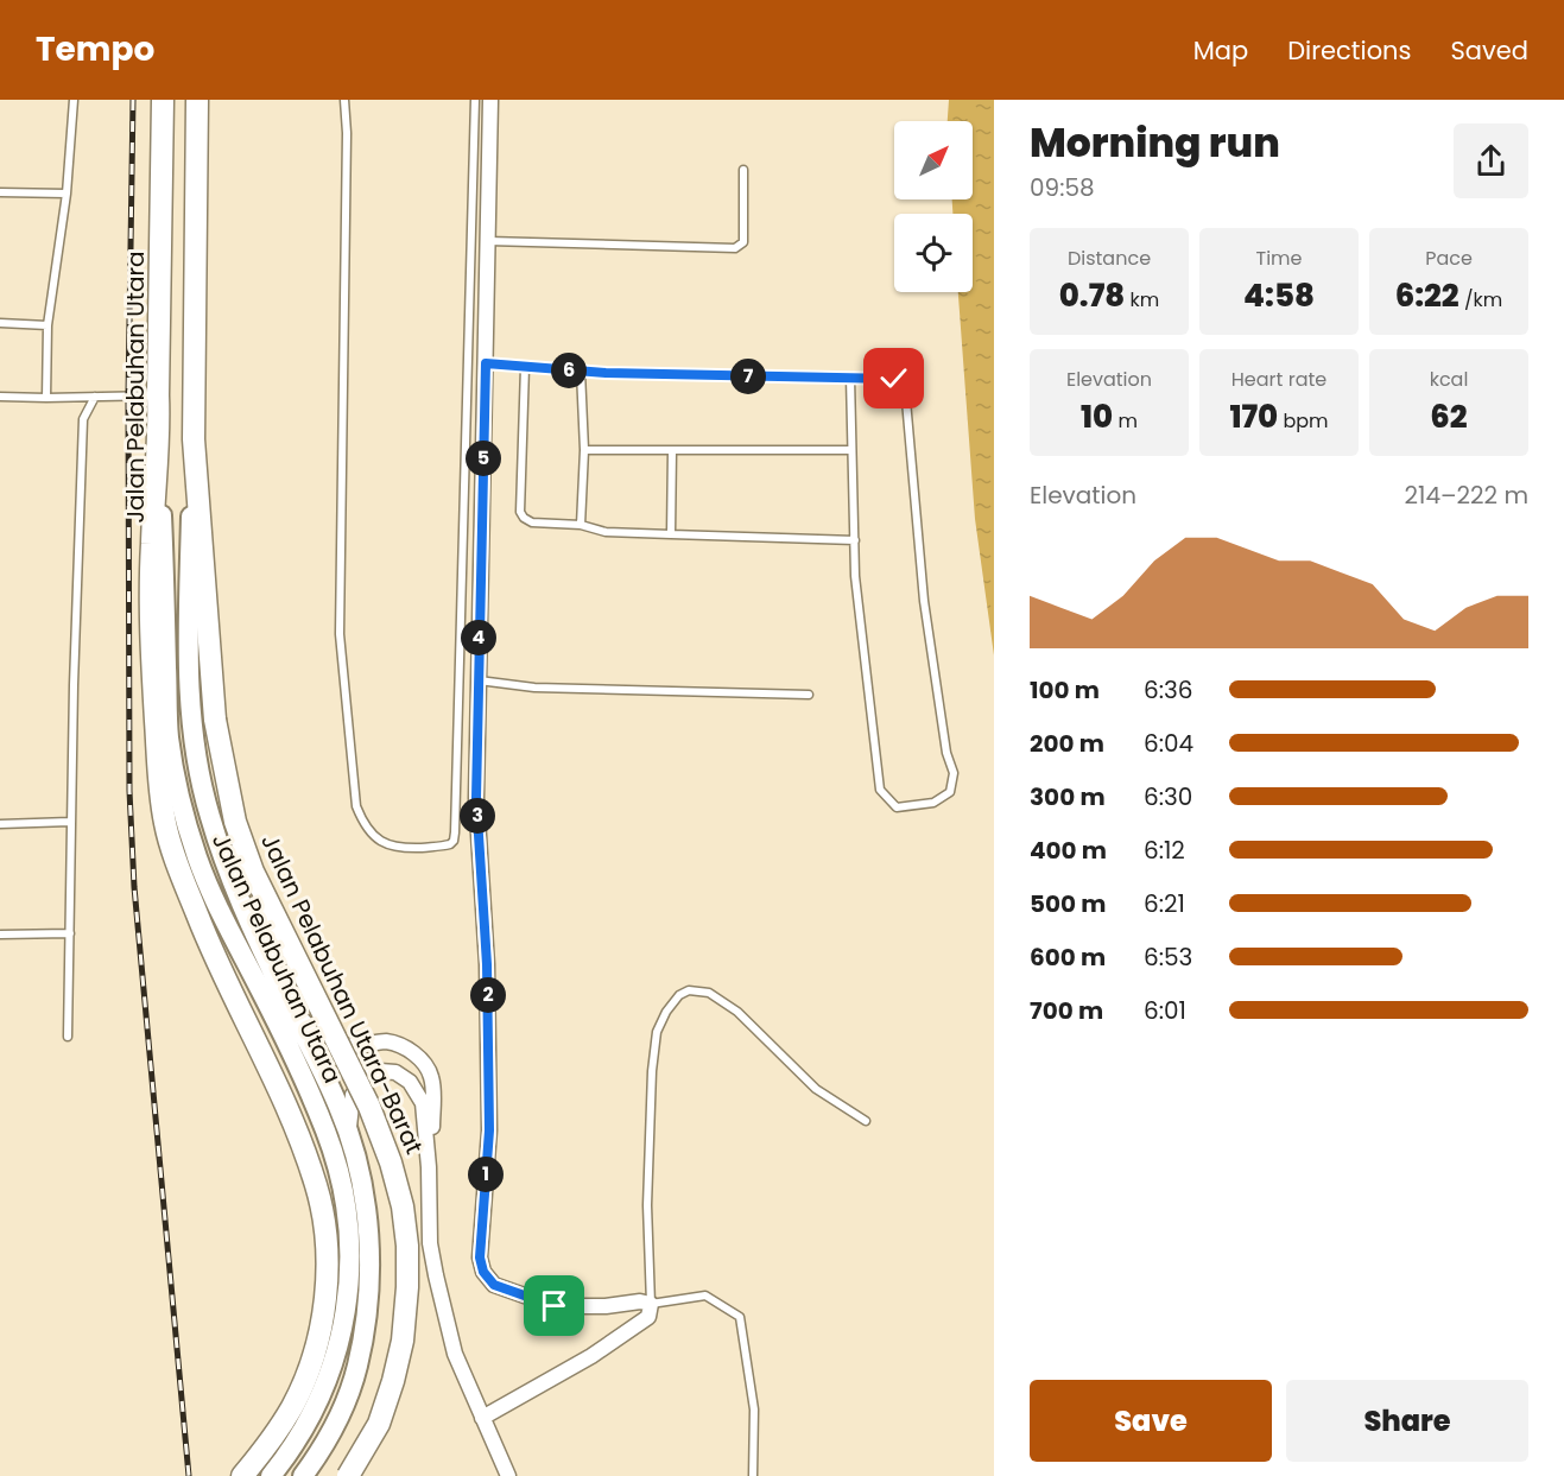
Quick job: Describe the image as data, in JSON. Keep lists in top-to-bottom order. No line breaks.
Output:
{"streets":{"main road":["Jalan Pelabuhan Utara","Jalan Pelabuhan Utara-Barat"]},"crossings":[["Jalan Pelabuhan Utara","Jalan Pelabuhan Utara-Barat"]],"north":"top right","page":{"header":"Tempo","nav":["Map","Directions","Saved"],"heading":["Morning run","09:58"],"stats":[["Distance","0.78 km"],["Time","4:58"],["Pace","6:22 /km"],["Elevation","10 m"],["Heart rate","170 bpm"],["kcal","62"]],"pins":["6","7","5","4","3","2","1"],"chart":["Elevation","214–222 m"],"list":[{"name":"100 m","note":"6:36"},{"name":"200 m","note":"6:04"},{"name":"300 m","note":"6:30"},{"name":"400 m","note":"6:12"},{"name":"500 m","note":"6:21"},{"name":"600 m","note":"6:53"},{"name":"700 m","note":"6:01"}],"buttons":["Save","Share"]}}
